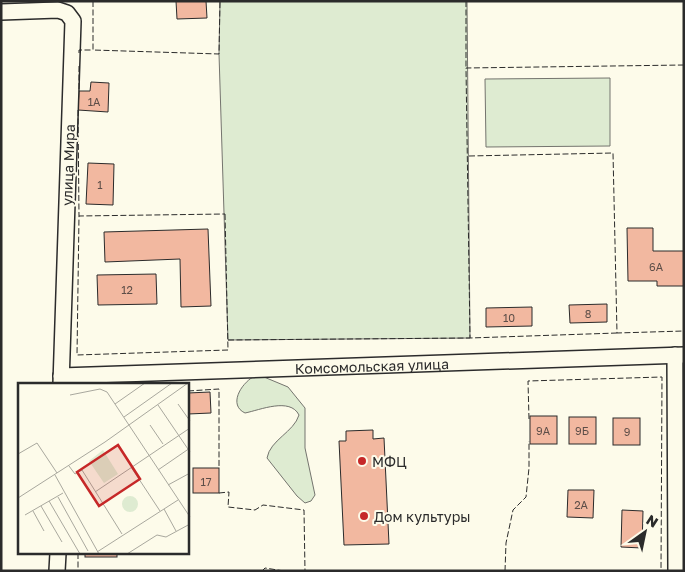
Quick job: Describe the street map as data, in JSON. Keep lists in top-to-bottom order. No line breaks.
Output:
{"streets":{"street":["улица Мира","Комсомольская улица"]},"crossings":[["улица Мира","Комсомольская улица"]],"places":["МФЦ","Дом культуры"],"house_numbers":["1А","1","6А","12","8","10","9А","9Б","9","17","2А"],"north":"top right"}
